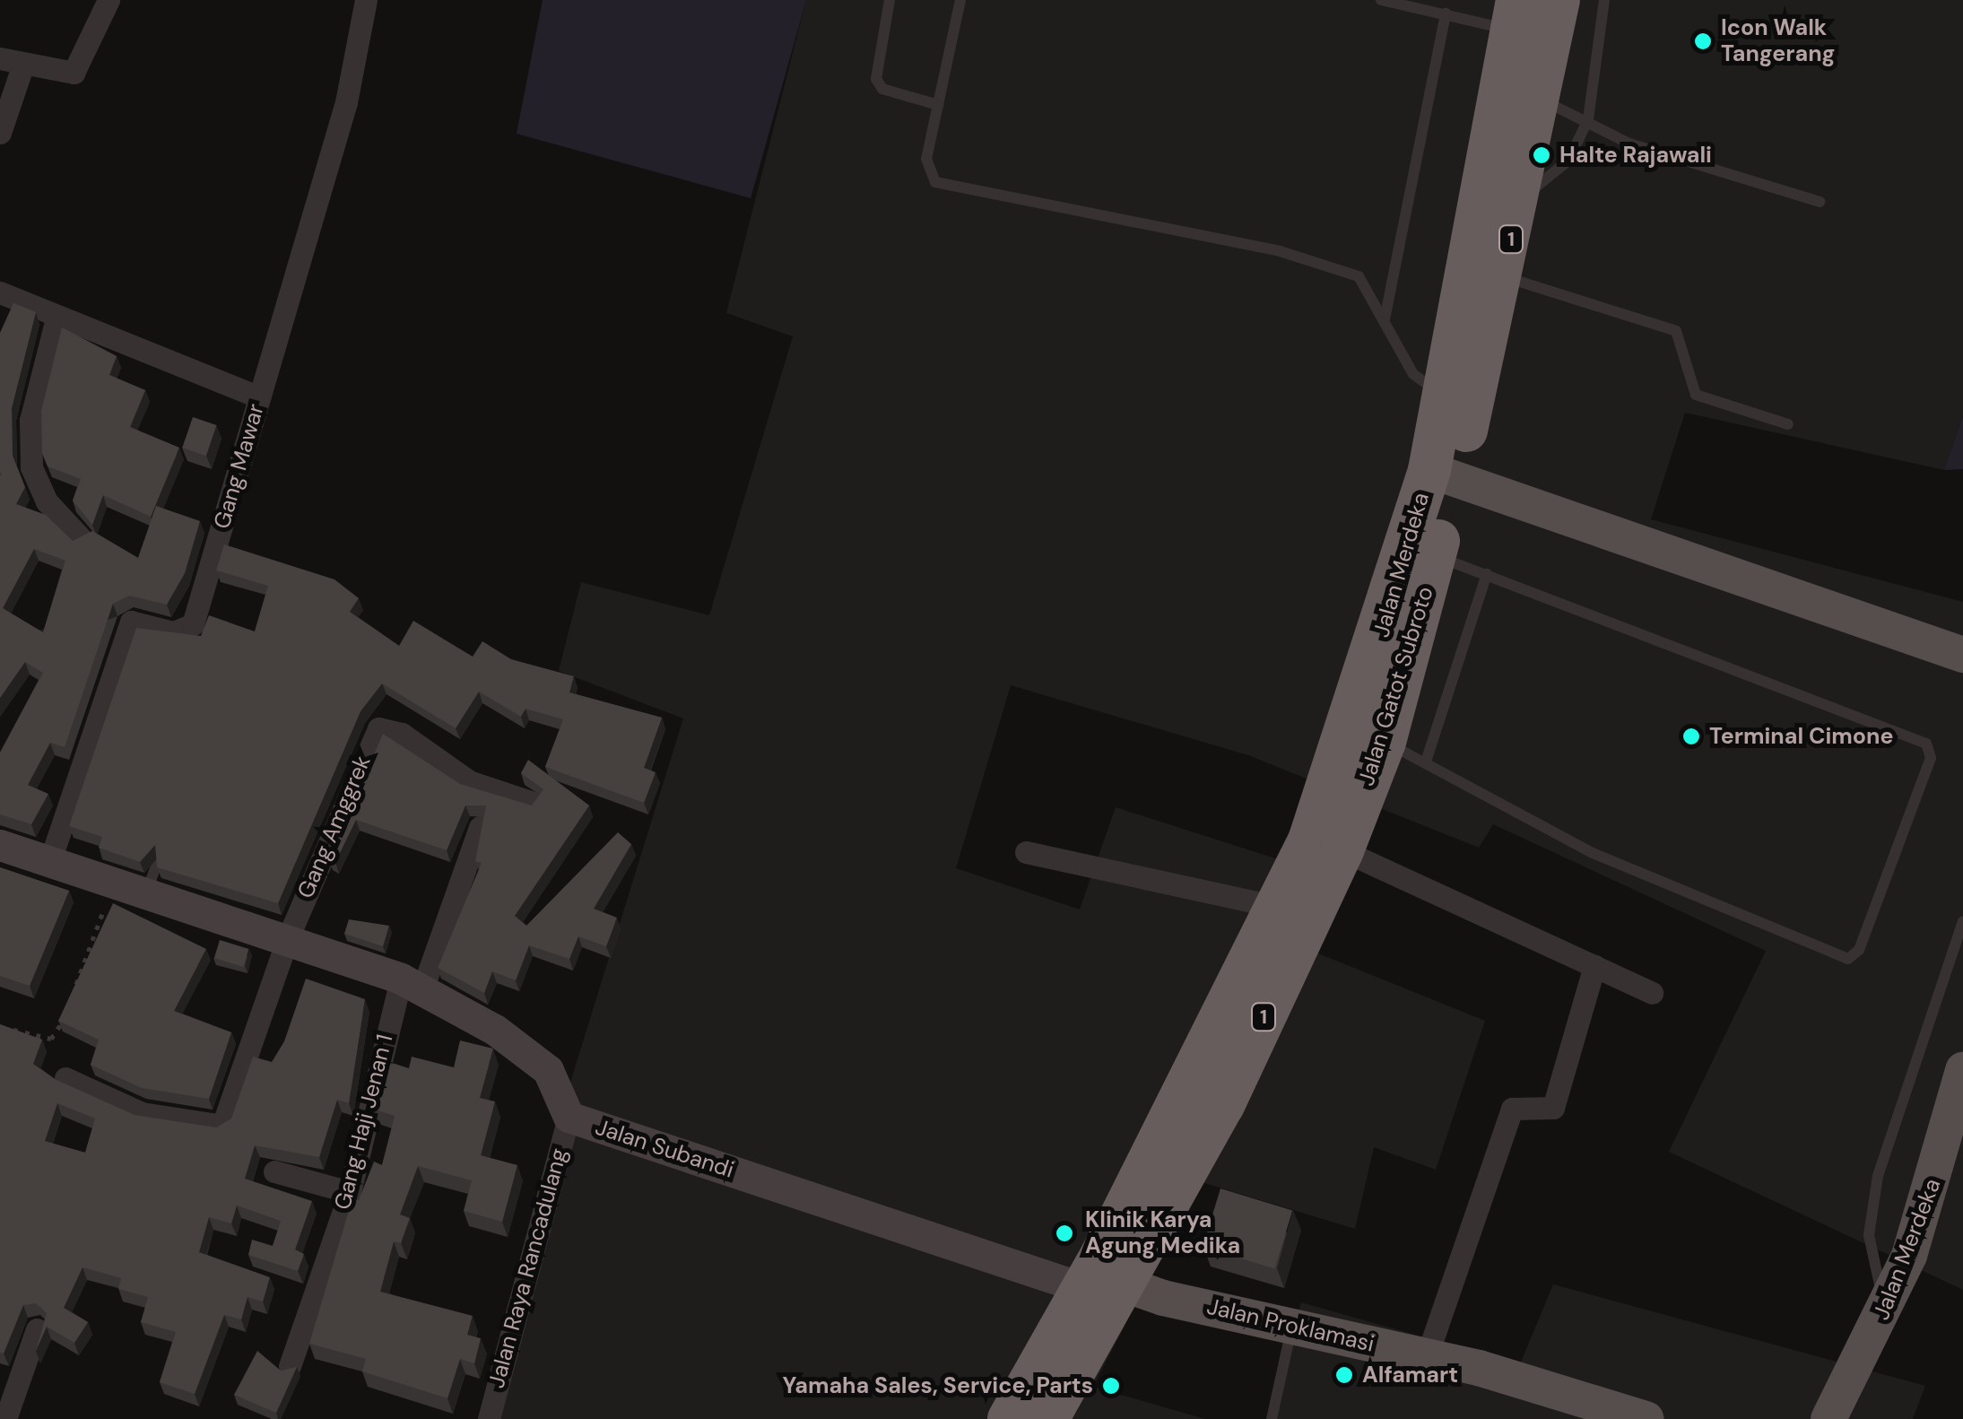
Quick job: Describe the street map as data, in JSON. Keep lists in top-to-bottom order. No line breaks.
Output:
{"streets":{"highway":["1","Jalan Merdeka","Jalan Gatot Subroto"],"main road":["Jalan Proklamasi"],"street":["Gang Mawar","Gang Amggrek","Gang Haji Jenan 1","Jalan Subandi","Jalan Raya Rancadulang"]},"crossings":[["Gang Mawar","Jalan Subandi"],["Jalan Merdeka","Jalan Gatot Subroto"],["Jalan Gatot Subroto","Jalan Subandi"],["Jalan Gatot Subroto","Jalan Proklamasi"],["Gang Amggrek","Jalan Subandi"],["Gang Haji Jenan 1","Jalan Subandi"],["Jalan Subandi","Jalan Raya Rancadulang"],["Jalan Subandi","Jalan Proklamasi"]],"places":["Icon Walk Tangerang","Halte Rajawali","Terminal Cimone","Klinik Karya Agung Medika","Alfamart","Yamaha Sales, Service, Parts"]}
